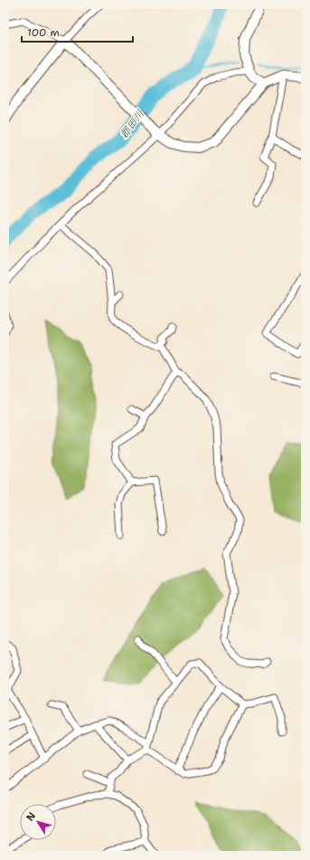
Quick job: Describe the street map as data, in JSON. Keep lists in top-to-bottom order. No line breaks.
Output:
{"water":["郡田川"],"scale_bar":"100 m","north":"top left"}
